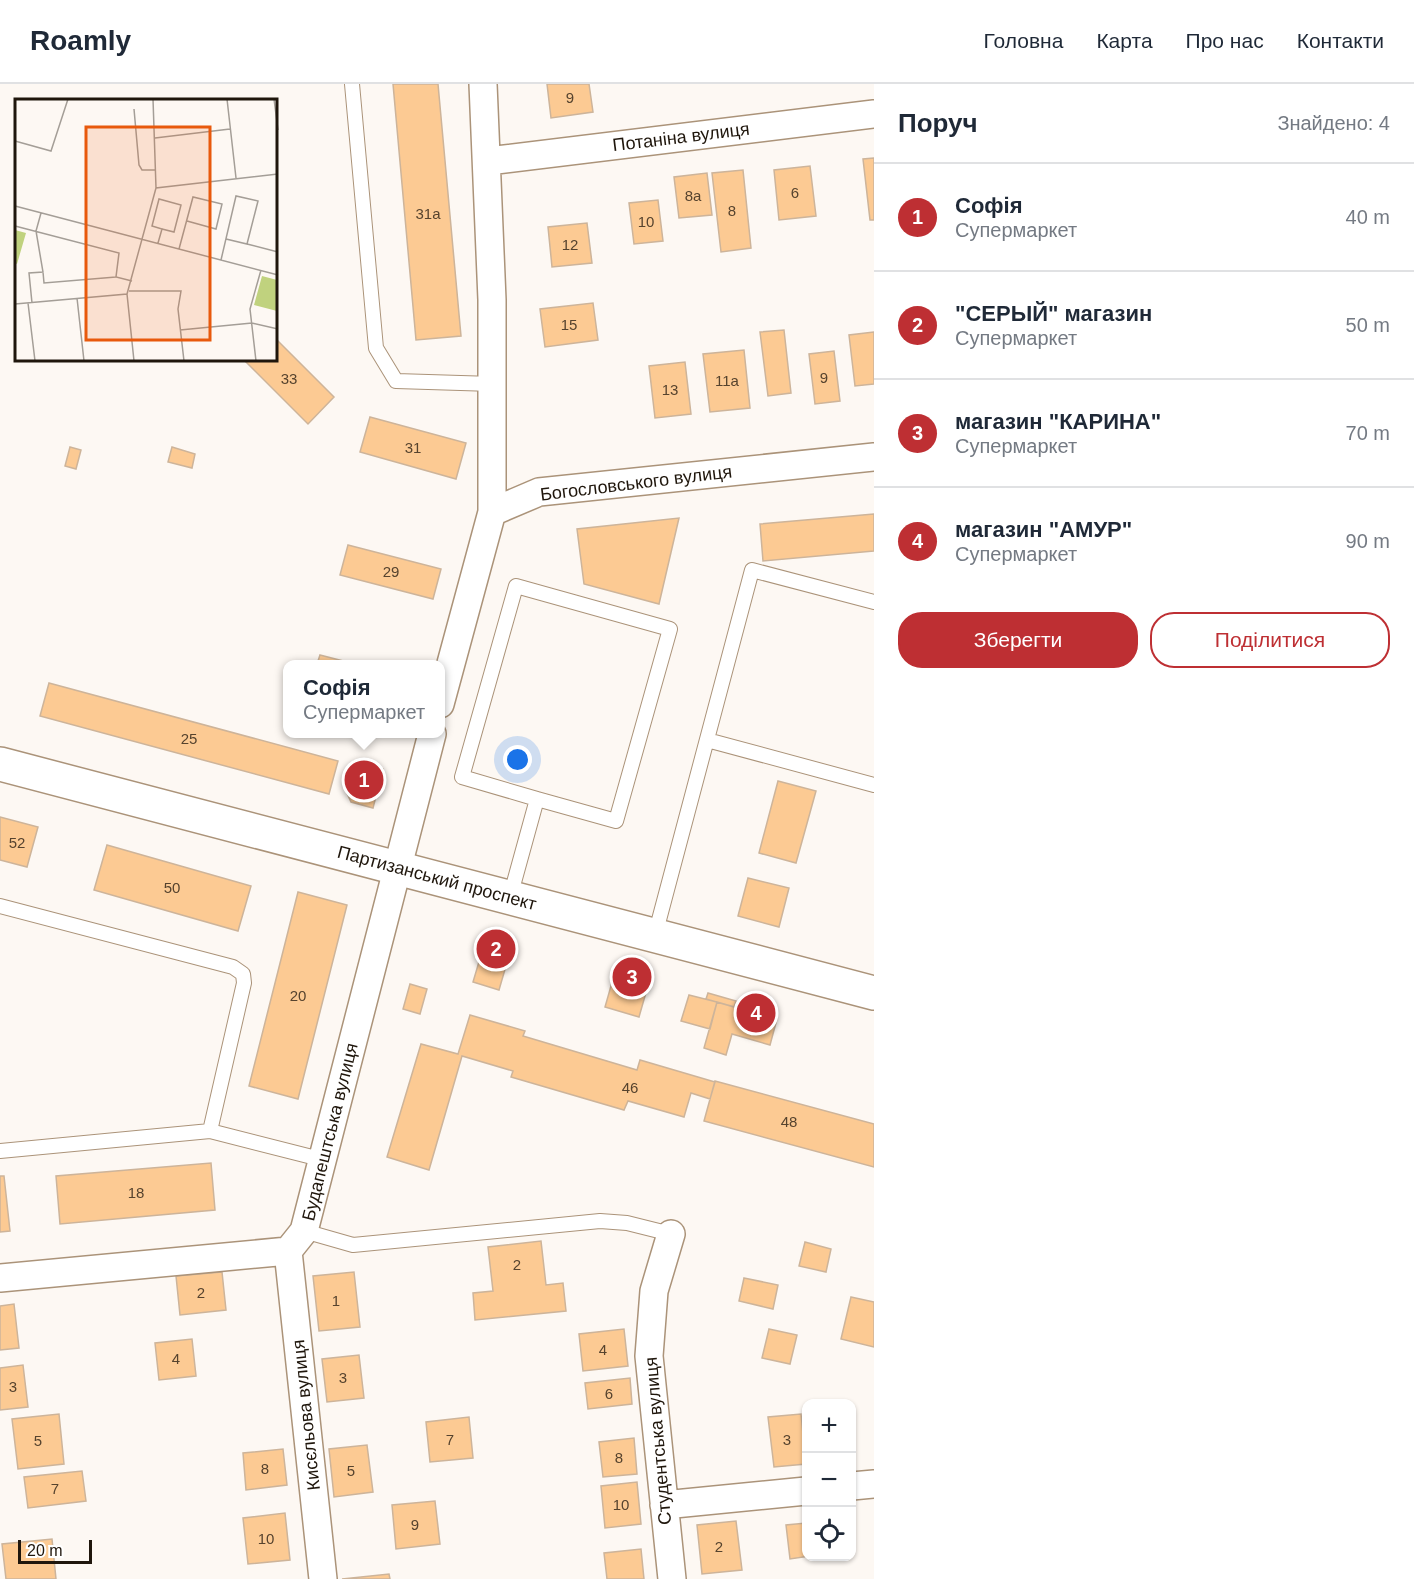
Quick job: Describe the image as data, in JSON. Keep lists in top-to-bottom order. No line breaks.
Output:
{"streets":{"street":["Потаніна вулиця","Богословського вулиця","Партизанський проспект","Будапештська вулиця","Кисєльова вулиця","Студентська вулиця"]},"crossings":[["Партизанський проспект","Будапештська вулиця"],["Будапештська вулиця","Кисєльова вулиця"]],"house_numbers":["9","6","8а","8","31а","10","12","15","9","33","11а","13","31","29","25","52","50","20","46","48","18","2","2","1","4","4","3","3","6","7","3","5","8","8","5","7","10","9","10","2"],"scale_bar":"20 m","page":{"header":"Roamly","nav":["Головна","Карта","Про нас","Контакти"],"heading":["Поруч","Знайдено: 4"],"list":[{"mark":"1","name":"Софія","note":"Супермаркет","value":"40 m"},{"mark":"2","name":"\"СЕРЫЙ\" магазин","note":"Супермаркет","value":"50 m"},{"mark":"3","name":"магазин \"КАРИНА\"","note":"Супермаркет","value":"70 m"},{"mark":"4","name":"магазин \"АМУР\"","note":"Супермаркет","value":"90 m"}],"buttons":["Зберегти","Поділитися"],"popup":["Софія","Супермаркет"],"pins":["1","2","3","4"],"map_buttons":["+","−"],"scale":"20 m"}}
